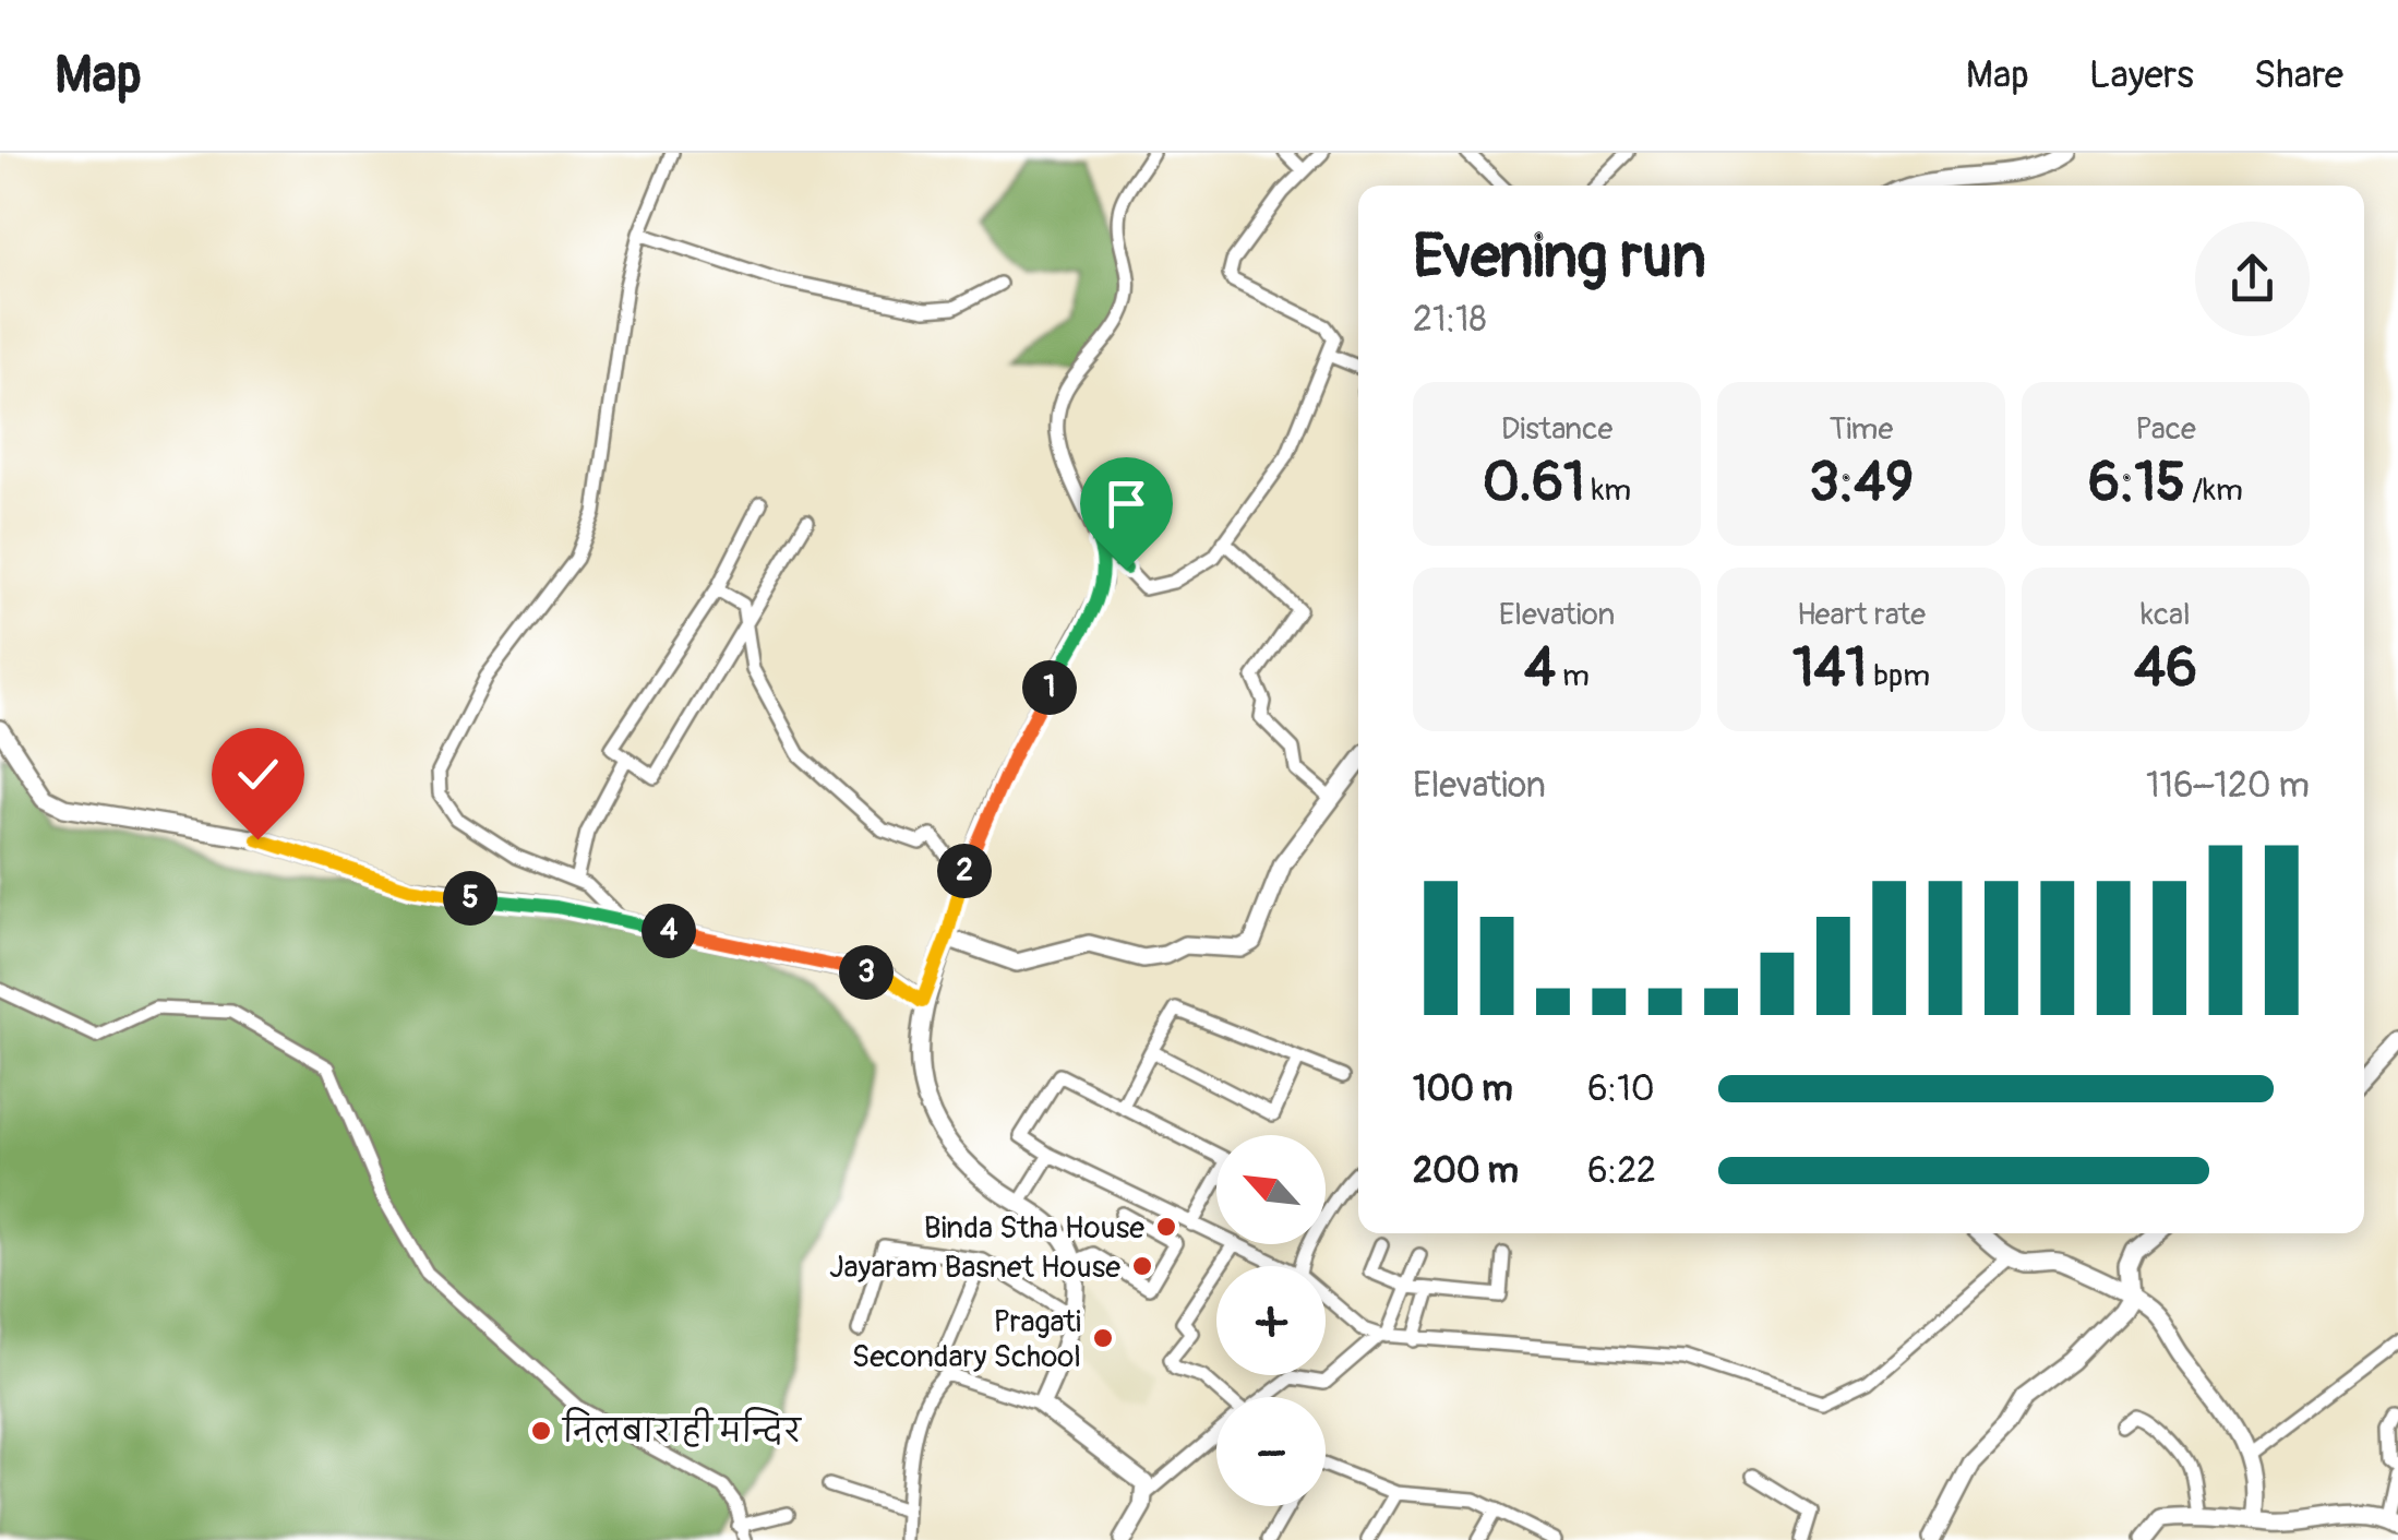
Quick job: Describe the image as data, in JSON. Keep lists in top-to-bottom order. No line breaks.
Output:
{"places":["Binda Stha House","Jayaram Basnet House","Pragati Secondary School","निलबाराही मन्दिर"],"north":"top left","page":{"header":"Map","nav":["Map","Layers","Share"],"heading":["Evening run","21:18"],"stats":[["Distance","0.61 km"],["Time","3:49"],["Pace","6:15 /km"],["Elevation","4 m"],["Heart rate","141 bpm"],["kcal","46"]],"pins":["1","2","5","4","3"],"chart":["Elevation","116–120 m"],"list":[{"name":"100 m","note":"6:10"},{"name":"200 m","note":"6:22"}],"map_buttons":["+","−"]}}
